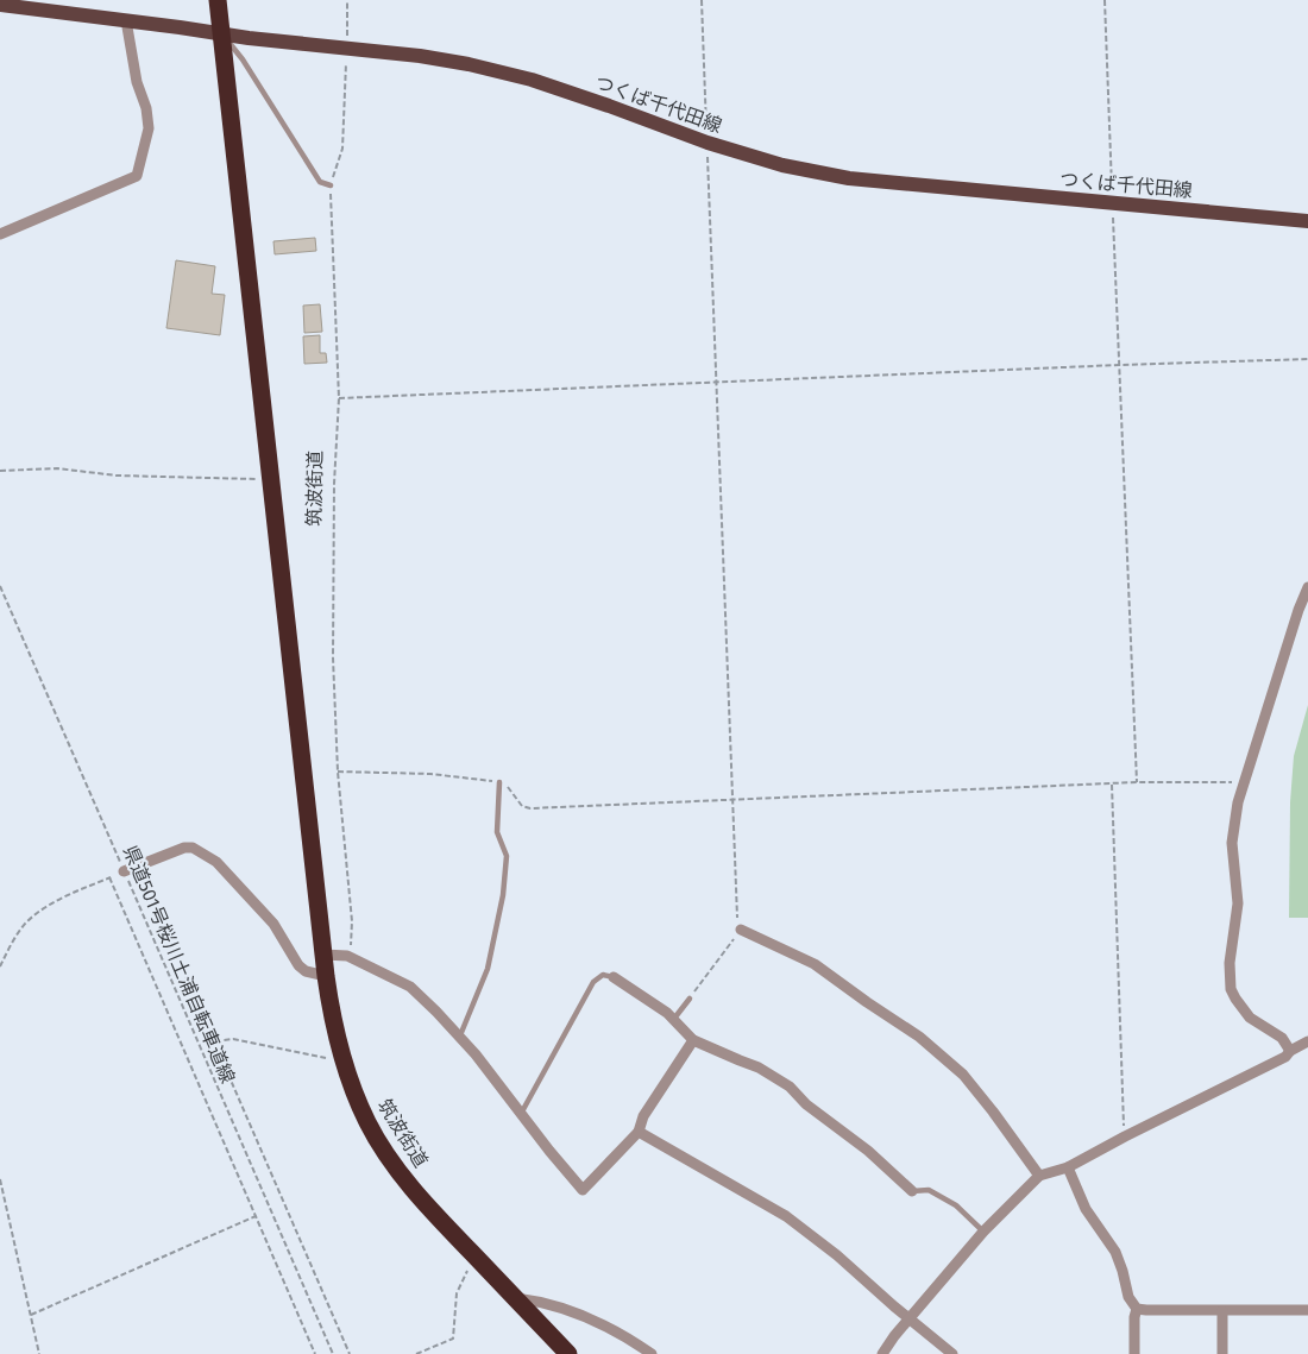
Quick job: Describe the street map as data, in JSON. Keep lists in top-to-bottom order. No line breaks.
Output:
{"streets":{"highway":["筑波街道"],"main road":["つくば千代田線"],"path":["県道501号桜川土浦自転車道線"]},"crossings":[["つくば千代田線","筑波街道"]]}
